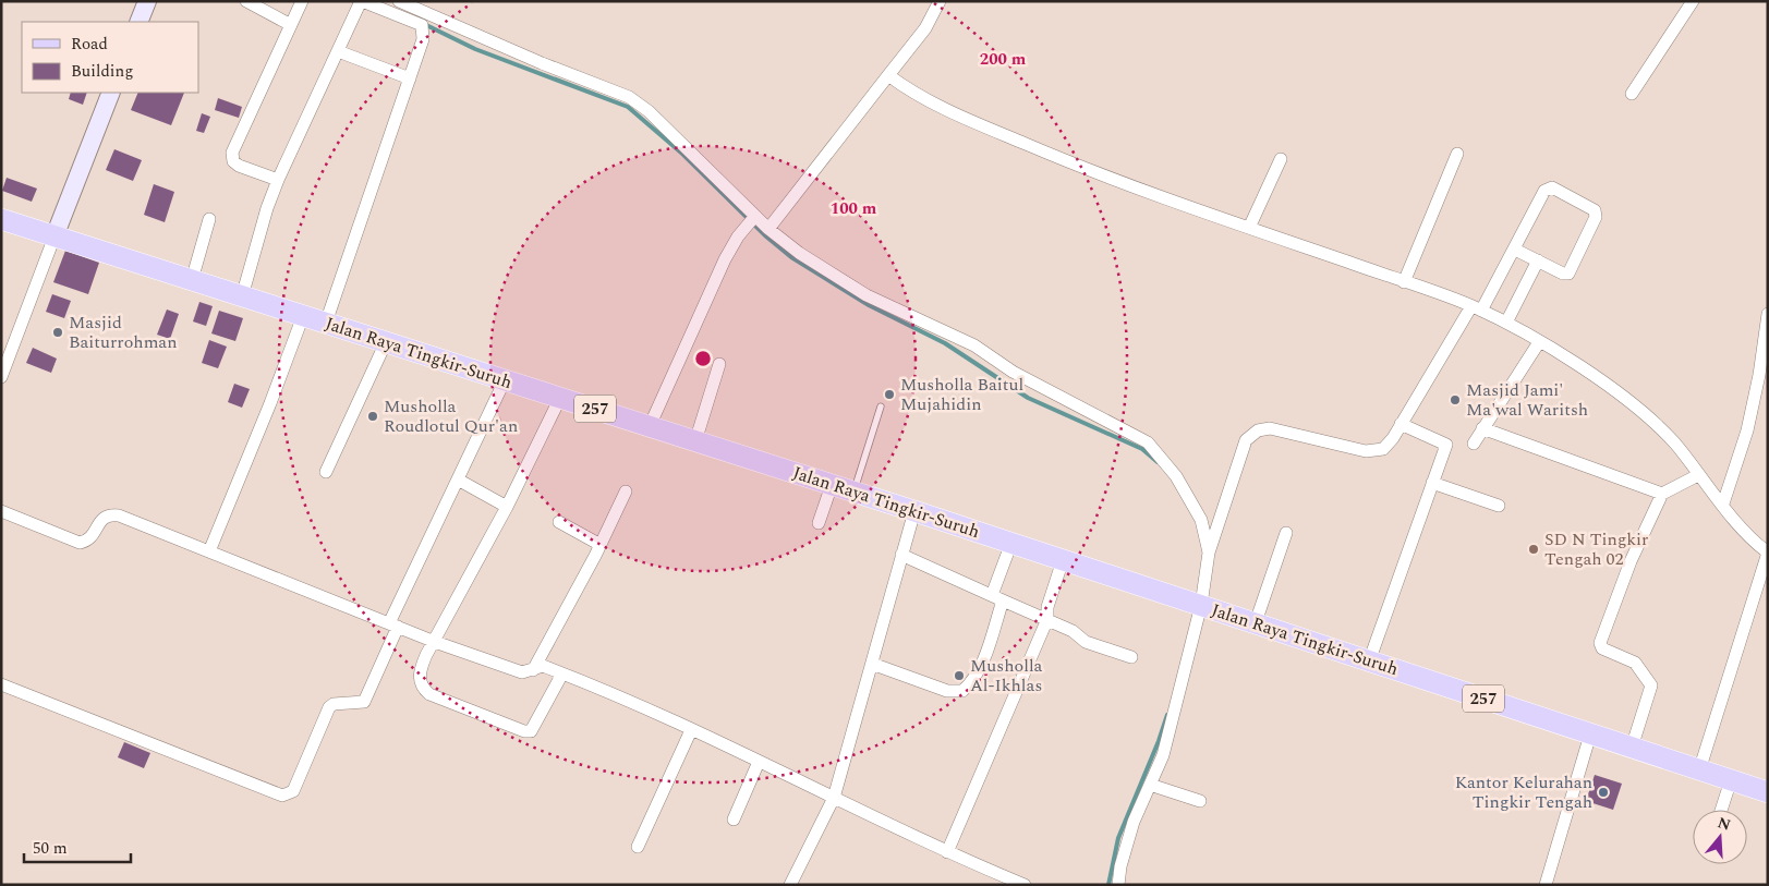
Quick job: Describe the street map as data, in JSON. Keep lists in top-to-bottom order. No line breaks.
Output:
{"streets":{"main road":["Jalan Raya Tingkir-Suruh","257"]},"places":["Masjid Baiturrohman","Musholla Baitul Mujahidin","Masjid Jami' Ma'wal Waritsh","Musholla Roudlotul Qur'an","SD N Tingkir Tengah 02","Musholla Al-Ikhlas","Kantor Kelurahan Tingkir Tengah"],"legend":["Road","Building"],"scale_bar":"50 m","north":"top","rings":["200 m","100 m"]}
